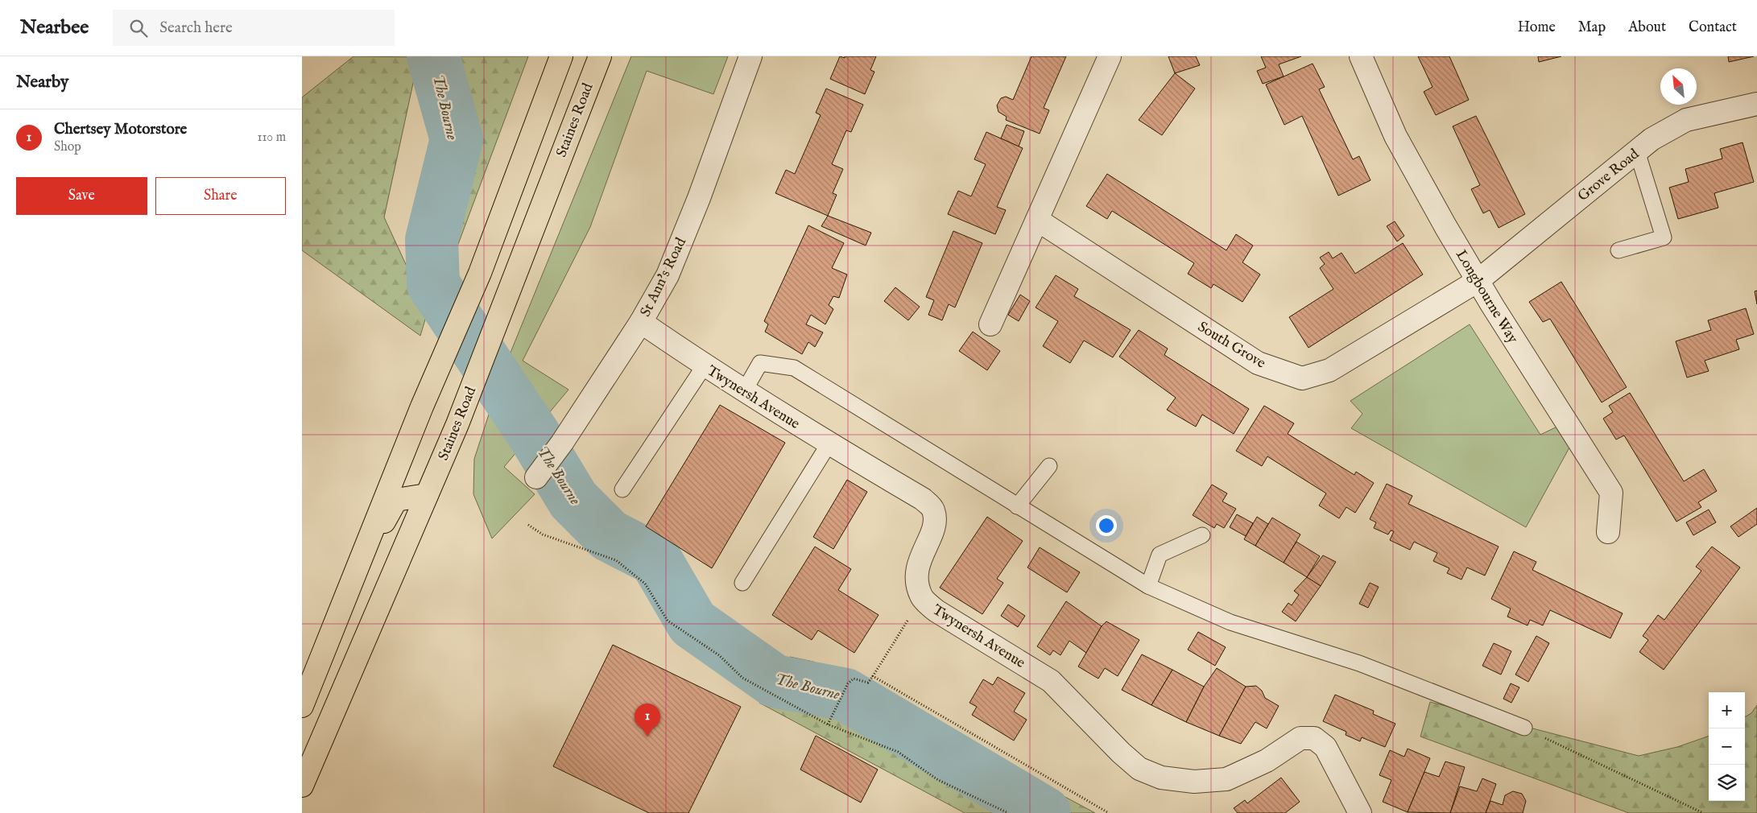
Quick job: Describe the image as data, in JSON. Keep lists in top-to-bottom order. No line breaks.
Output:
{"streets":{"main road":["Staines Road"],"street":["Grove Road","St Ann's Road","Longbourne Way","South Grove","Twynersh Avenue"]},"crossings":[["Grove Road","Longbourne Way"],["Grove Road","South Grove"],["St Ann's Road","Twynersh Avenue"],["Longbourne Way","South Grove"]],"water":["The Bourne"],"north":"top left","page":{"header":"Nearbee","search":"Search here","nav":["Home","Map","About","Contact"],"heading":"Nearby","list":[{"mark":"1","name":"Chertsey Motorstore","note":"Shop","value":"110 m"}],"buttons":["Save","Share"],"map_buttons":["+","−"],"pins":"1"}}
